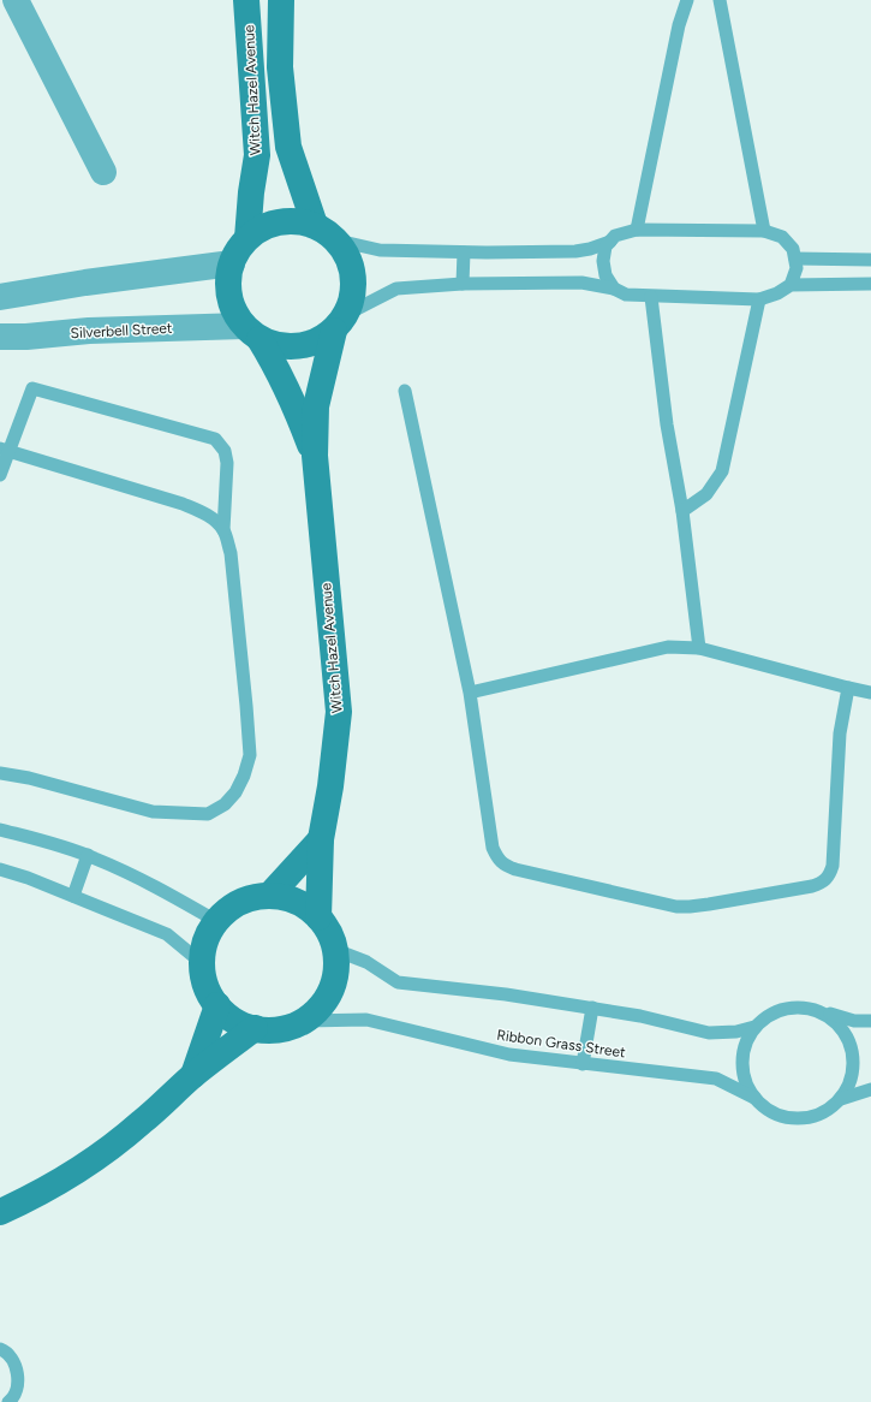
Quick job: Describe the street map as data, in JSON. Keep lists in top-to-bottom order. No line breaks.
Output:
{"streets":{"street":["Witch Hazel Avenue","Silverbell Street"],"lane":["Ribbon Grass Street"]},"crossings":[["Witch Hazel Avenue","Silverbell Street"],["Witch Hazel Avenue","Ribbon Grass Street"]]}
